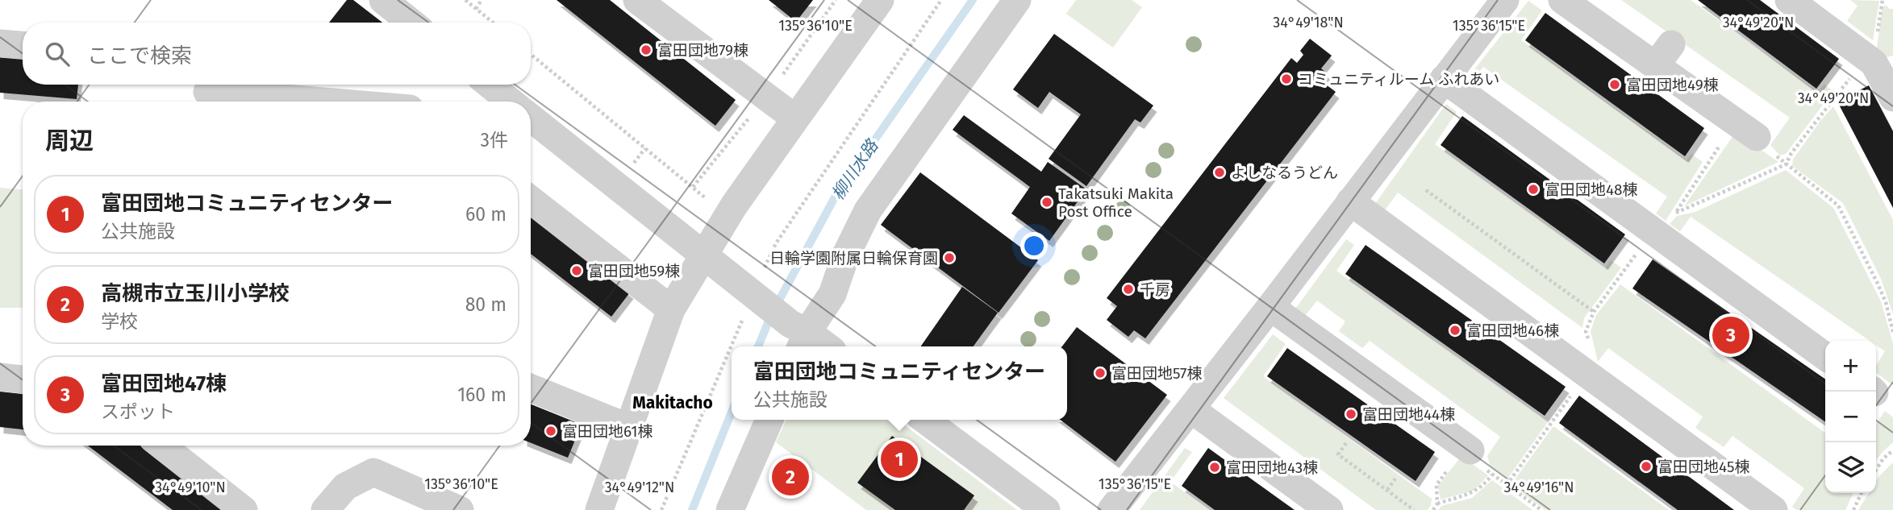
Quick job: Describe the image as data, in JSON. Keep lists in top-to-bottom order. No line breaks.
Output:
{"districts":["Makitacho"],"water":["柳川水路"],"places":["富田団地79棟","コミュニティルーム ふれあい","富田団地49棟","よしなるうどん","富田団地48棟","Takatsuki Makita Post Office","日輪学園附属日輪保育園","富田団地59棟","千房","富田団地46棟","富田団地57棟","富田団地44棟","富田団地61棟","富田団地45棟","富田団地43棟"],"page":{"search":"ここで検索","heading":["周辺","3件"],"list":[{"mark":"1","name":"富田団地コミュニティセンター","note":"公共施設","value":"60 m"},{"mark":"2","name":"高槻市立玉川小学校","note":"学校","value":"80 m"},{"mark":"3","name":"富田団地47棟","note":"スポット","value":"160 m"}],"pins":["3","1","2"],"map_buttons":["+","−"],"popup":["富田団地コミュニティセンター","公共施設"]},"coordinates":["34°49'20\"N","34°49'18\"N","135°36'10\"E","135°36'15\"E","34°49'10\"N","34°49'12\"N","34°49'16\"N"]}
